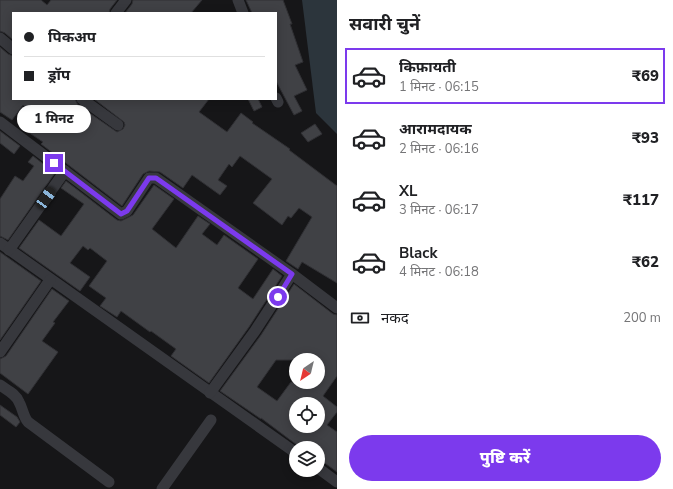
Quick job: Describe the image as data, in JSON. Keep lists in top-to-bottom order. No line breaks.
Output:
{"north":"bottom left","page":{"heading":"सवारी चुनें","banner":["पिकअप","ड्रॉप"],"list":[{"name":"किफ़ायती","note":"1 मिनट · 06:15","value":"₹69"},{"name":"आरामदायक","note":"2 मिनट · 06:16","value":"₹93"},{"name":"XL","note":"3 मिनट · 06:17","value":"₹117"},{"name":"Black","note":"4 मिनट · 06:18","value":"₹62"}],"bubble":"1 मिनट","pay":["नकद","200 m"],"buttons":"पुष्टि करें"}}
